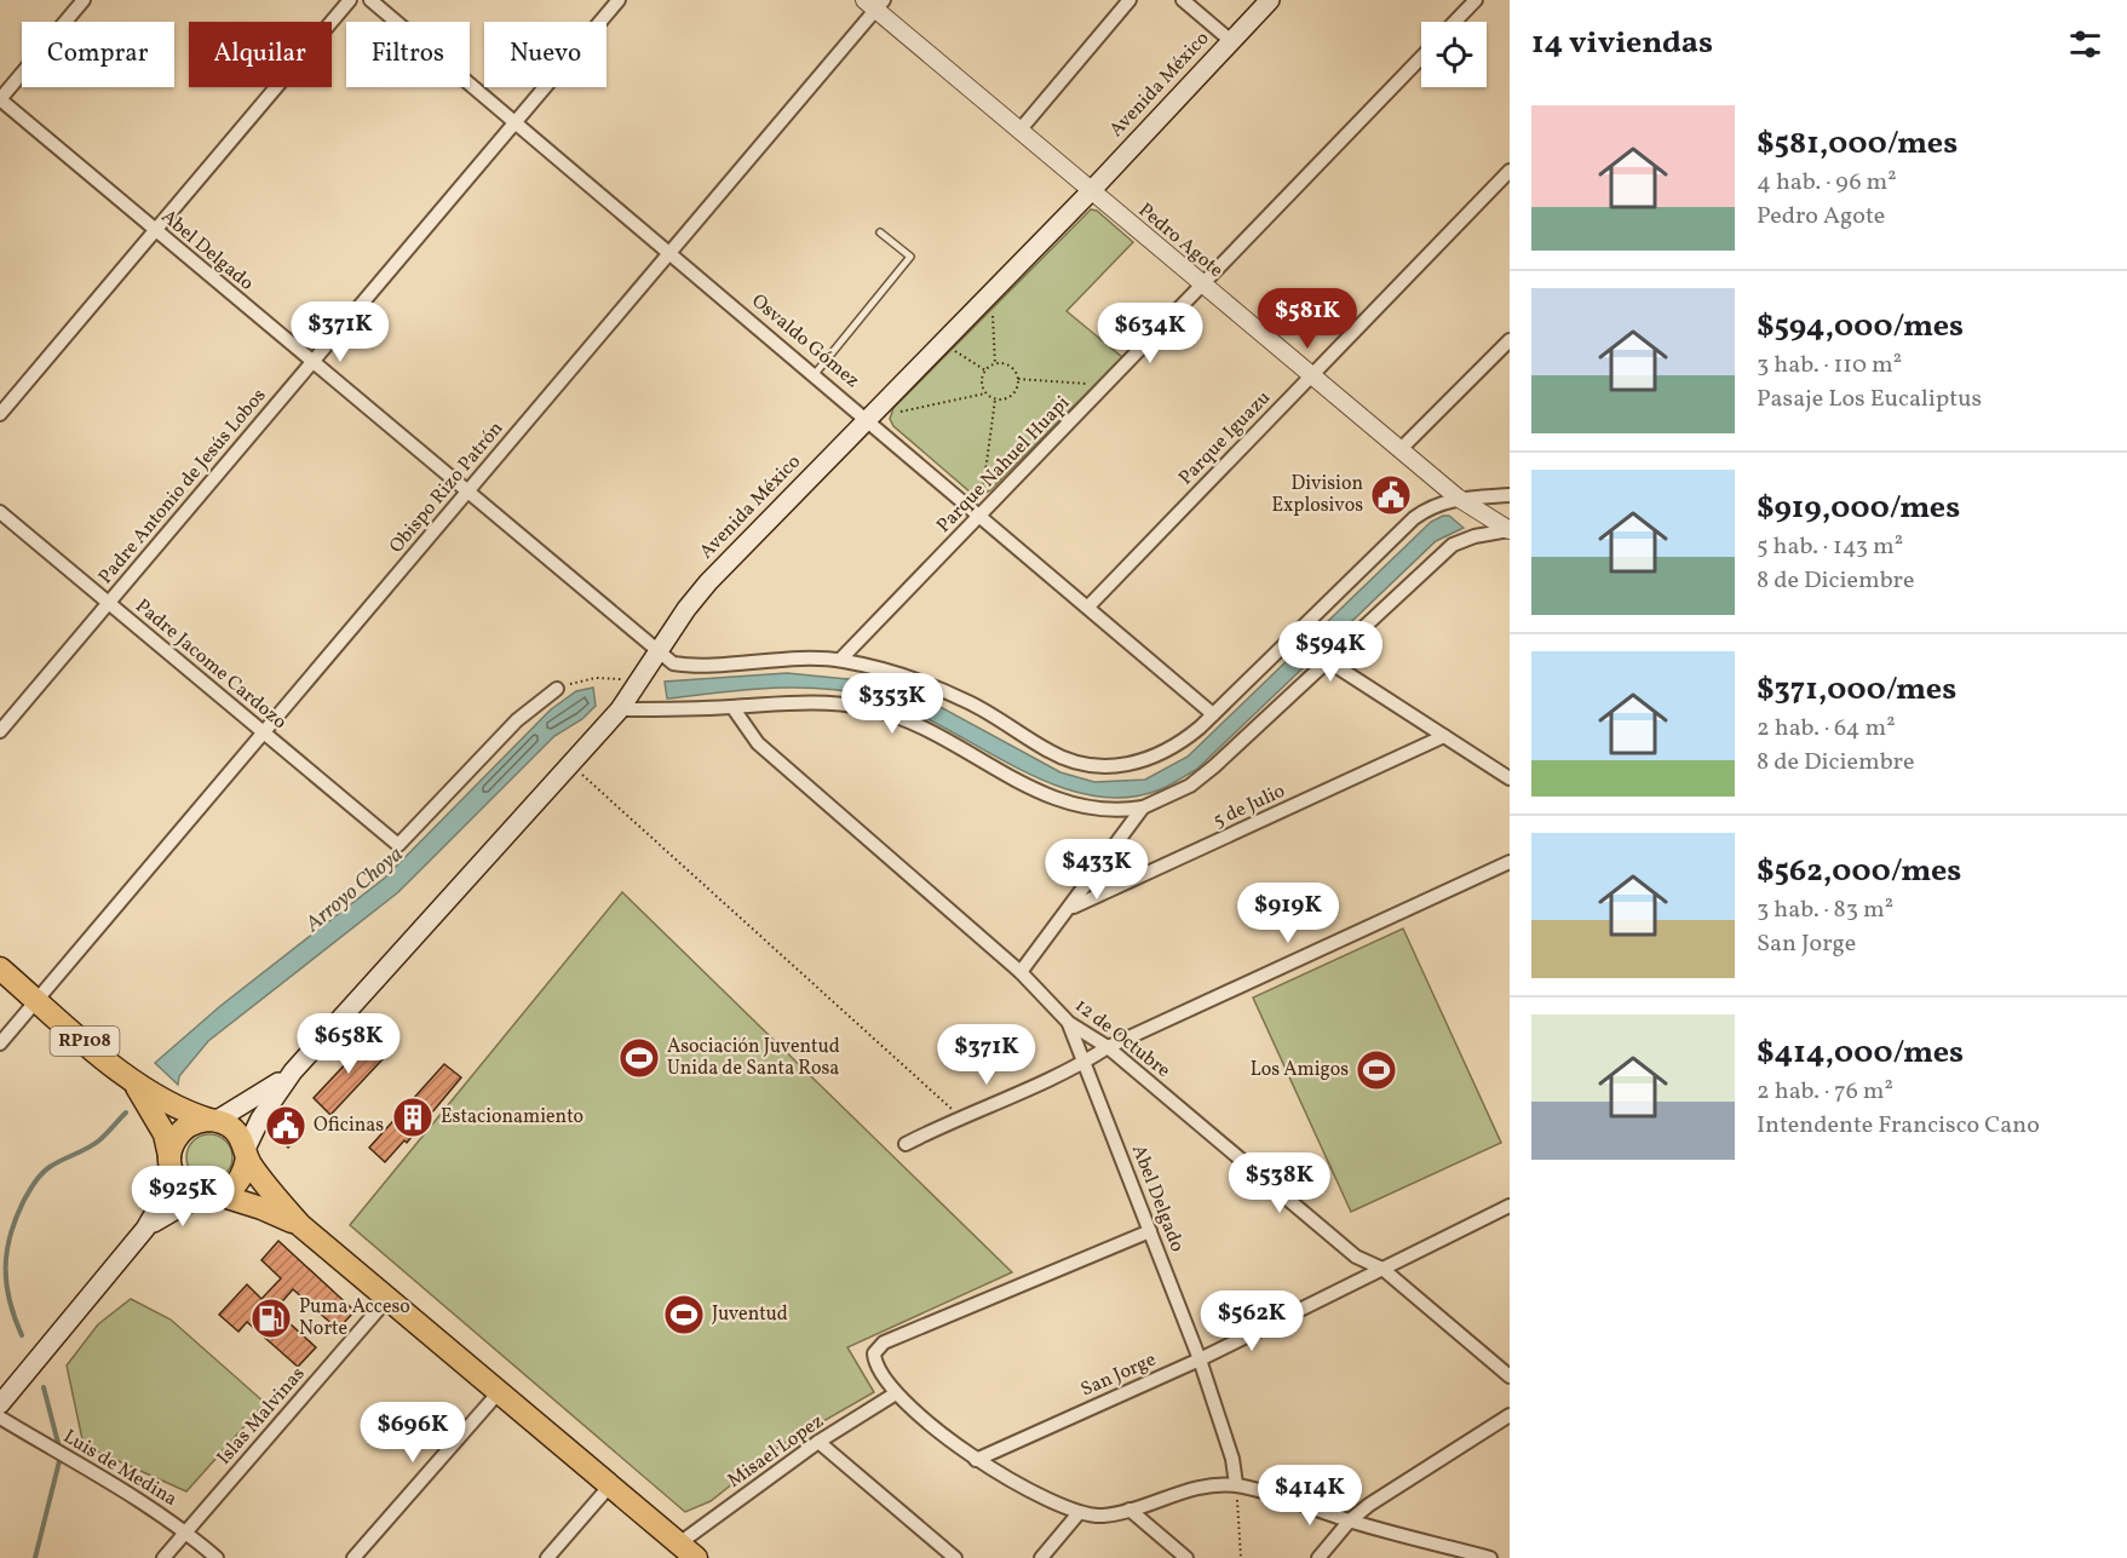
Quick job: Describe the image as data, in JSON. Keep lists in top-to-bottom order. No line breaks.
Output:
{"streets":{"main road":["Avenida México","RP108"],"street":["Pedro Agote","Abel Delgado","Osvaldo Gómez","Parque Iguazu","Parque Nahuel Huapi","Padre Antonio de Jesús Lobos","Obispo Rizo Patrón","Padre Jacome Cardozo","5 de Julio","12 de Octubre","San Jorge","Islas Malvinas","Misael Lopez","Luis de Medina"]},"crossings":[["Avenida México","Pedro Agote"],["Avenida México","Abel Delgado"],["Avenida México","Osvaldo Gómez"],["Avenida México","RP108"],["Pedro Agote","Abel Delgado"],["Pedro Agote","Parque Iguazu"],["Pedro Agote","Parque Nahuel Huapi"],["Pedro Agote","Obispo Rizo Patrón"],["Abel Delgado","Osvaldo Gómez"],["Abel Delgado","Parque Nahuel Huapi"],["Abel Delgado","Padre Antonio de Jesús Lobos"],["Abel Delgado","Obispo Rizo Patrón"],["Abel Delgado","12 de Octubre"],["Abel Delgado","San Jorge"],["Osvaldo Gómez","Parque Iguazu"],["Osvaldo Gómez","Parque Nahuel Huapi"],["Osvaldo Gómez","Padre Antonio de Jesús Lobos"],["Osvaldo Gómez","Obispo Rizo Patrón"],["Padre Antonio de Jesús Lobos","Padre Jacome Cardozo"],["Obispo Rizo Patrón","Padre Jacome Cardozo"],["Obispo Rizo Patrón","RP108"],["12 de Octubre","San Jorge"],["RP108","Islas Malvinas"],["RP108","Misael Lopez"],["Islas Malvinas","Luis de Medina"]],"water":["Arroyo Choya"],"places":{"public building":["Division Explosivos","Oficinas"],"sports":["Asociación Juventud Unida de Santa Rosa","Los Amigos","Juventud"],"building":["Estacionamiento"],"fuel station":["Puma Acceso Norte"]},"page":{"heading":"14 viviendas","chip":["Comprar","Alquilar","Filtros","Nuevo"],"list":[{"name":"$581,000/mes","note":"4 hab. · 96 m² · Pedro Agote"},{"name":"$594,000/mes","note":"3 hab. · 110 m² · Pasaje Los Eucaliptus"},{"name":"$919,000/mes","note":"5 hab. · 143 m² · 8 de Diciembre"},{"name":"$371,000/mes","note":"2 hab. · 64 m² · 8 de Diciembre"},{"name":"$562,000/mes","note":"3 hab. · 83 m² · San Jorge"},{"name":"$414,000/mes","note":"2 hab. · 76 m² · Intendente Francisco Cano"}],"price":["$581K","$371K","$634K","$594K","$353K","$433K","$919K","$658K","$371K","$538K","$925K","$562K","$696K","$414K"]}}
